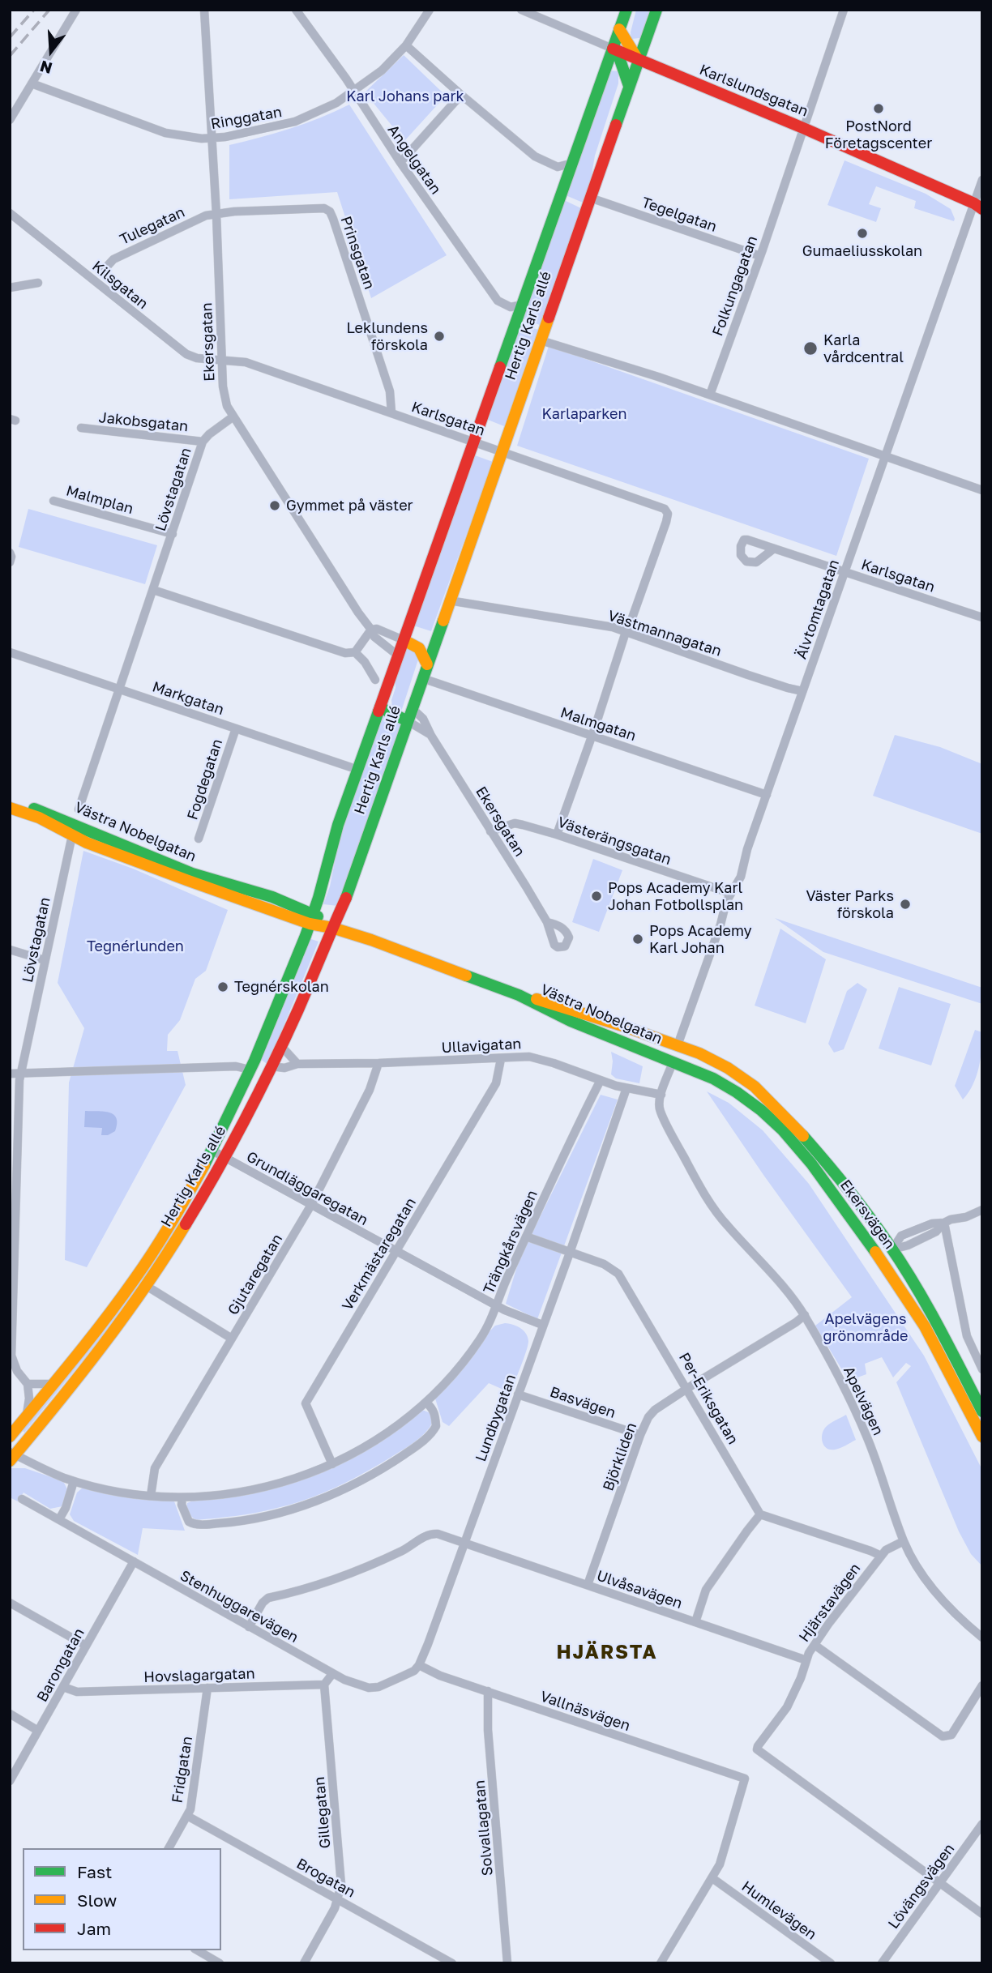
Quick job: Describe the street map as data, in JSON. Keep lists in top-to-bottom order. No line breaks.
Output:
{"streets":{"main road":["Karlslundsgatan","Hertig Karls allé","Västra Nobelgatan","Ekersvägen"],"street":["Ringgatan","Angelgatan","Tegelgatan","Tulegatan","Prinsgatan","Kilsgatan","Folkungagatan","Ekersgatan","Karlsgatan","Jakobsgatan","Lövstagatan","Malmplan","Älvtomtagatan","Västmannagatan","Markgatan","Malmgatan","Fogdegatan","Västerängsgatan","Ullavigatan","Grundläggaregatan","Trängkårsvägen","Verkmästaregatan","Gjutaregatan","Per-Eriksgatan","Apelvägen","Basvägen","Lundbygatan","Björkliden","Ulvåsavägen","Hjärstavägen","Stenhuggarevägen","Barongatan","Hovslagargatan","Vallnäsvägen","Fridgatan","Gillegatan","Solvallagatan","Brogatan","Lövängsvägen","Humlevägen"]},"crossings":[["Karlslundsgatan","Folkungagatan"],["Karlslundsgatan","Hertig Karls allé"],["Karlslundsgatan","Älvtomtagatan"],["Ringgatan","Angelgatan"],["Ringgatan","Ekersgatan"],["Angelgatan","Hertig Karls allé"],["Tegelgatan","Folkungagatan"],["Tegelgatan","Hertig Karls allé"],["Tulegatan","Prinsgatan"],["Tulegatan","Ekersgatan"],["Prinsgatan","Ekersgatan"],["Prinsgatan","Karlsgatan"],["Kilsgatan","Ekersgatan"],["Kilsgatan","Karlsgatan"],["Hertig Karls allé","Ekersgatan"],["Hertig Karls allé","Karlsgatan"],["Hertig Karls allé","Västmannagatan"],["Hertig Karls allé","Markgatan"],["Hertig Karls allé","Malmgatan"],["Hertig Karls allé","Västra Nobelgatan"],["Hertig Karls allé","Ullavigatan"],["Hertig Karls allé","Grundläggaregatan"],["Hertig Karls allé","Trängkårsvägen"],["Ekersgatan","Karlsgatan"],["Ekersgatan","Lövstagatan"],["Ekersgatan","Västerängsgatan"],["Karlsgatan","Älvtomtagatan"],["Karlsgatan","Västmannagatan"],["Jakobsgatan","Lövstagatan"],["Lövstagatan","Malmplan"],["Lövstagatan","Markgatan"],["Lövstagatan","Västra Nobelgatan"],["Älvtomtagatan","Västmannagatan"],["Älvtomtagatan","Malmgatan"],["Älvtomtagatan","Västra Nobelgatan"],["Älvtomtagatan","Västerängsgatan"],["Älvtomtagatan","Ekersvägen"],["Markgatan","Fogdegatan"],["Västra Nobelgatan","Ekersvägen"],["Västra Nobelgatan","Apelvägen"],["Ullavigatan","Trängkårsvägen"],["Ullavigatan","Verkmästaregatan"],["Ullavigatan","Gjutaregatan"],["Ullavigatan","Apelvägen"],["Ullavigatan","Lundbygatan"],["Grundläggaregatan","Trängkårsvägen"],["Grundläggaregatan","Verkmästaregatan"],["Grundläggaregatan","Gjutaregatan"],["Grundläggaregatan","Lundbygatan"],["Ekersvägen","Apelvägen"],["Trängkårsvägen","Verkmästaregatan"],["Trängkårsvägen","Gjutaregatan"],["Trängkårsvägen","Per-Eriksgatan"],["Per-Eriksgatan","Lundbygatan"],["Per-Eriksgatan","Björkliden"],["Apelvägen","Björkliden"],["Apelvägen","Hjärstavägen"],["Basvägen","Lundbygatan"],["Basvägen","Björkliden"],["Lundbygatan","Ulvåsavägen"],["Lundbygatan","Vallnäsvägen"],["Björkliden","Ulvåsavägen"],["Ulvåsavägen","Hjärstavägen"],["Ulvåsavägen","Stenhuggarevägen"],["Hjärstavägen","Lövängsvägen"],["Stenhuggarevägen","Barongatan"],["Barongatan","Hovslagargatan"],["Hovslagargatan","Fridgatan"],["Hovslagargatan","Gillegatan"],["Vallnäsvägen","Solvallagatan"],["Vallnäsvägen","Humlevägen"],["Fridgatan","Brogatan"],["Gillegatan","Brogatan"]],"districts":["HJÄRSTA"],"parks":["Karl Johans park","Karlaparken","Tegnérlunden","Apelvägens grönområde"],"places":["PostNord Företagscenter","Gumaeliusskolan","Leklundens förskola","Karla vårdcentral","Gymmet på väster","Pops Academy Karl Johan Fotbollsplan","Väster Parks förskola","Pops Academy Karl Johan","Tegnérskolan"],"legend":["Fast","Slow","Jam"],"north":"bottom"}
